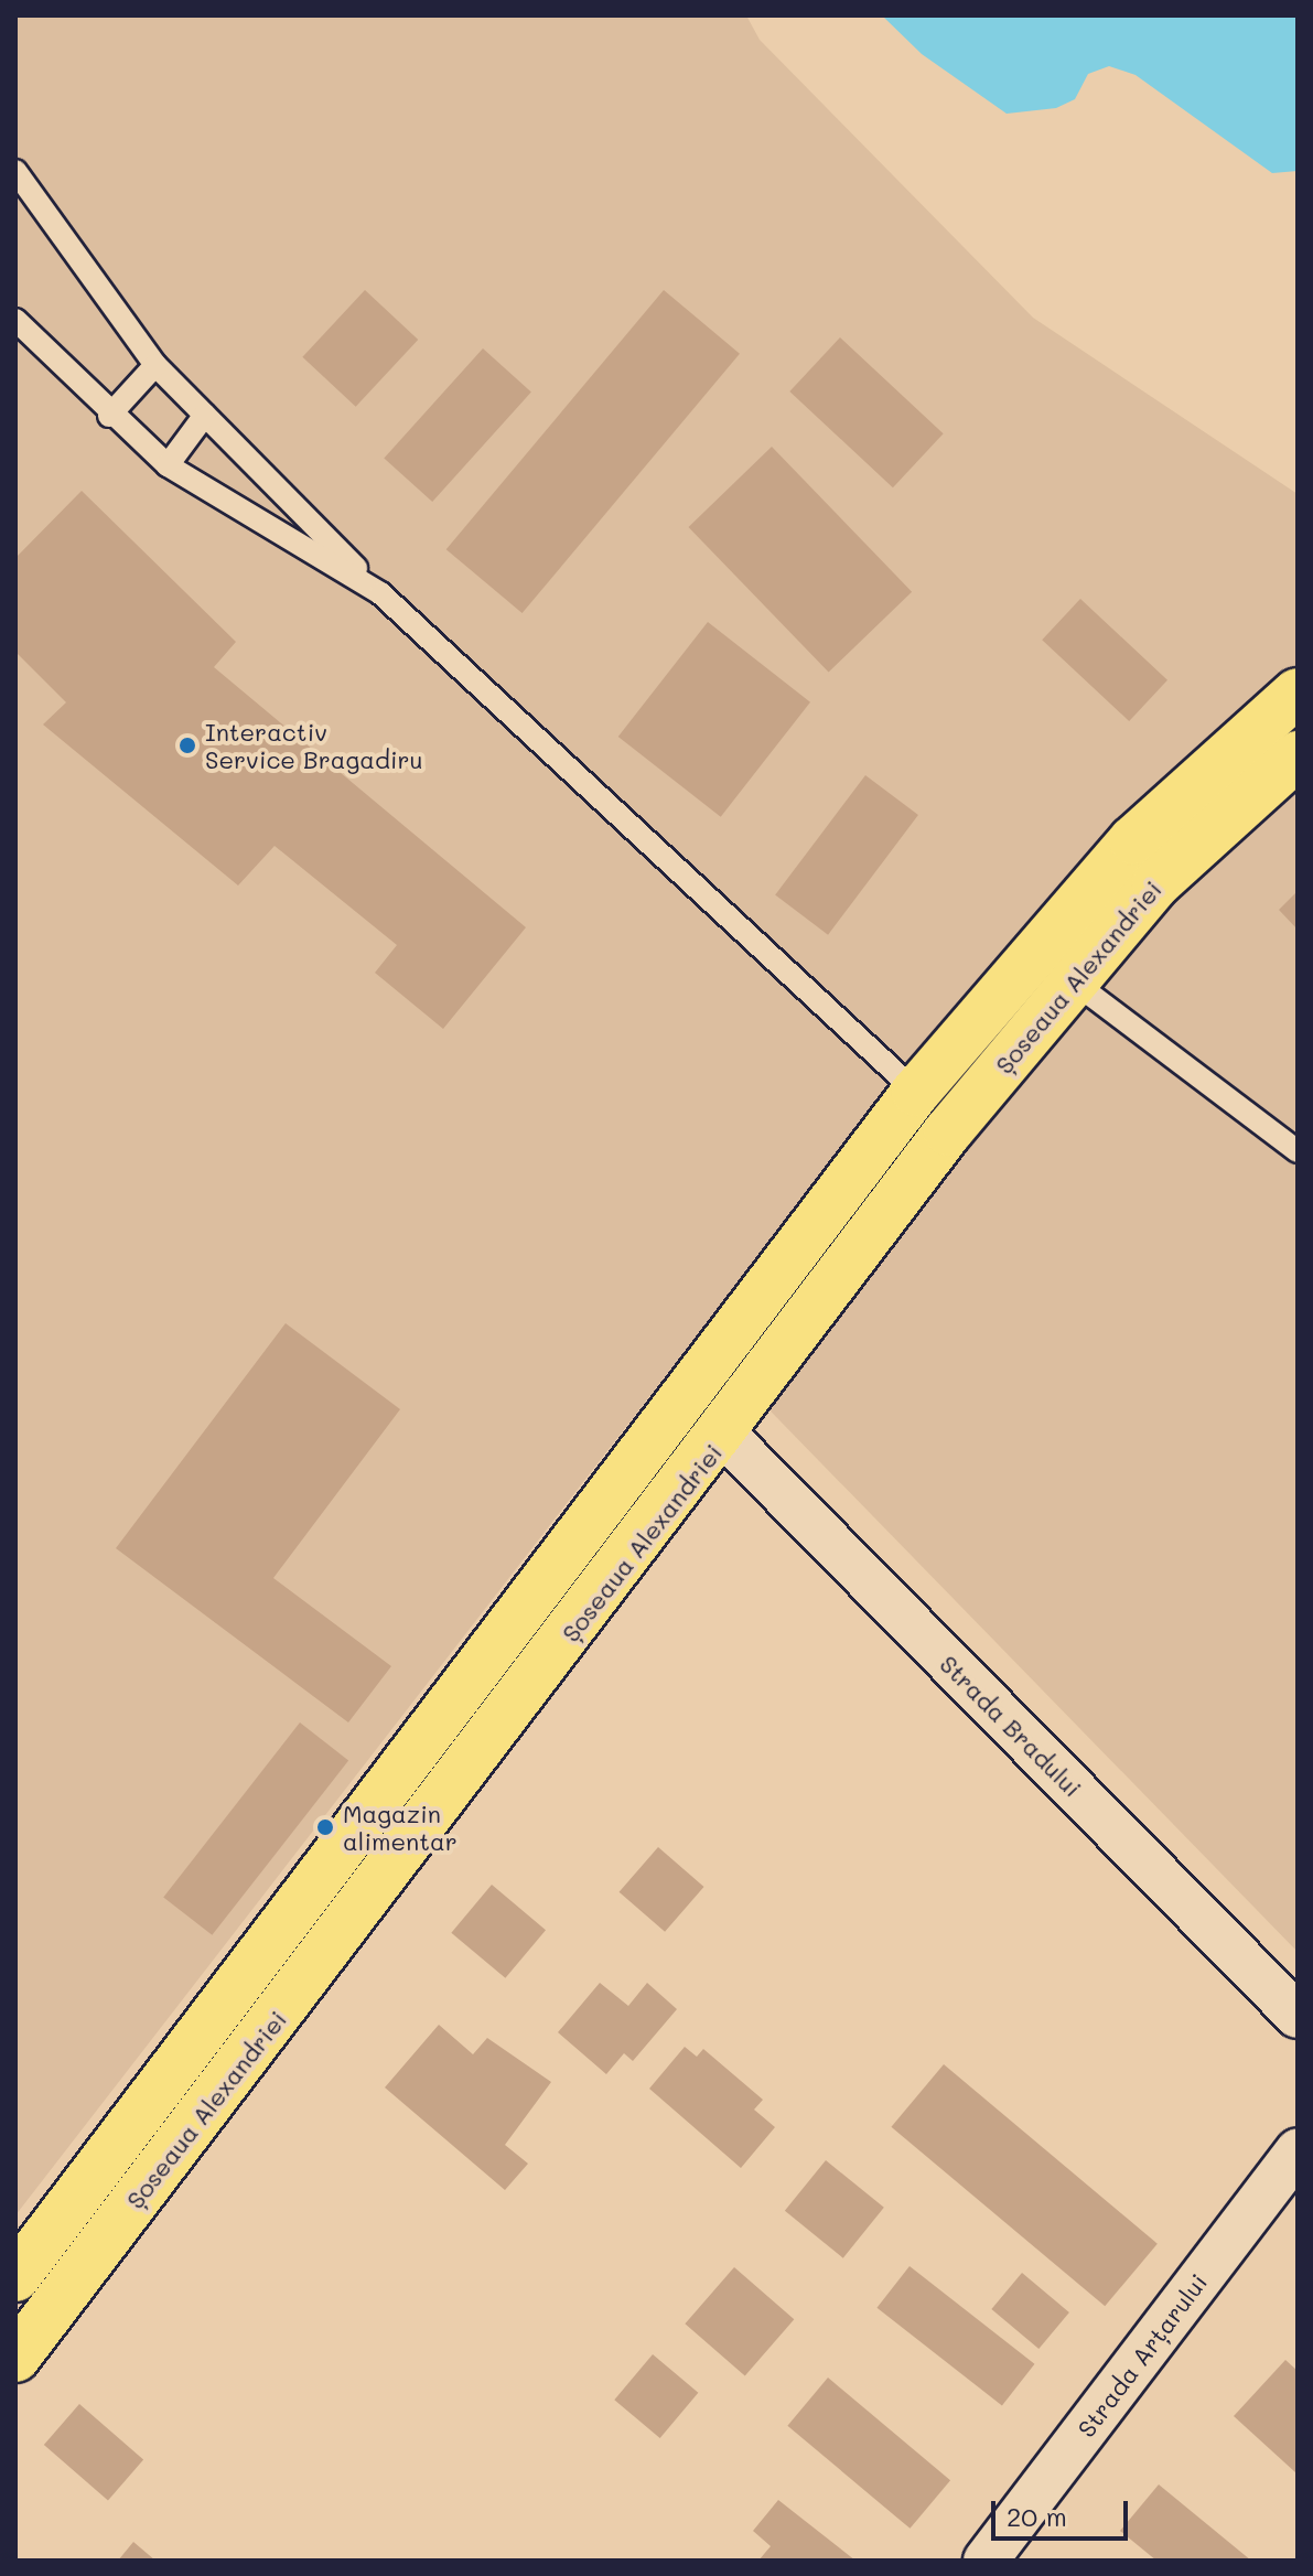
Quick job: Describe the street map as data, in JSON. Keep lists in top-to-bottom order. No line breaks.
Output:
{"streets":{"highway":["Șoseaua Alexandriei"],"street":["Strada Bradului","Strada Arțarului"]},"crossings":[["Șoseaua Alexandriei","Strada Bradului"]],"places":["Interactiv Service Bragadiru","Magazin alimentar"],"scale_bar":"20 m"}
